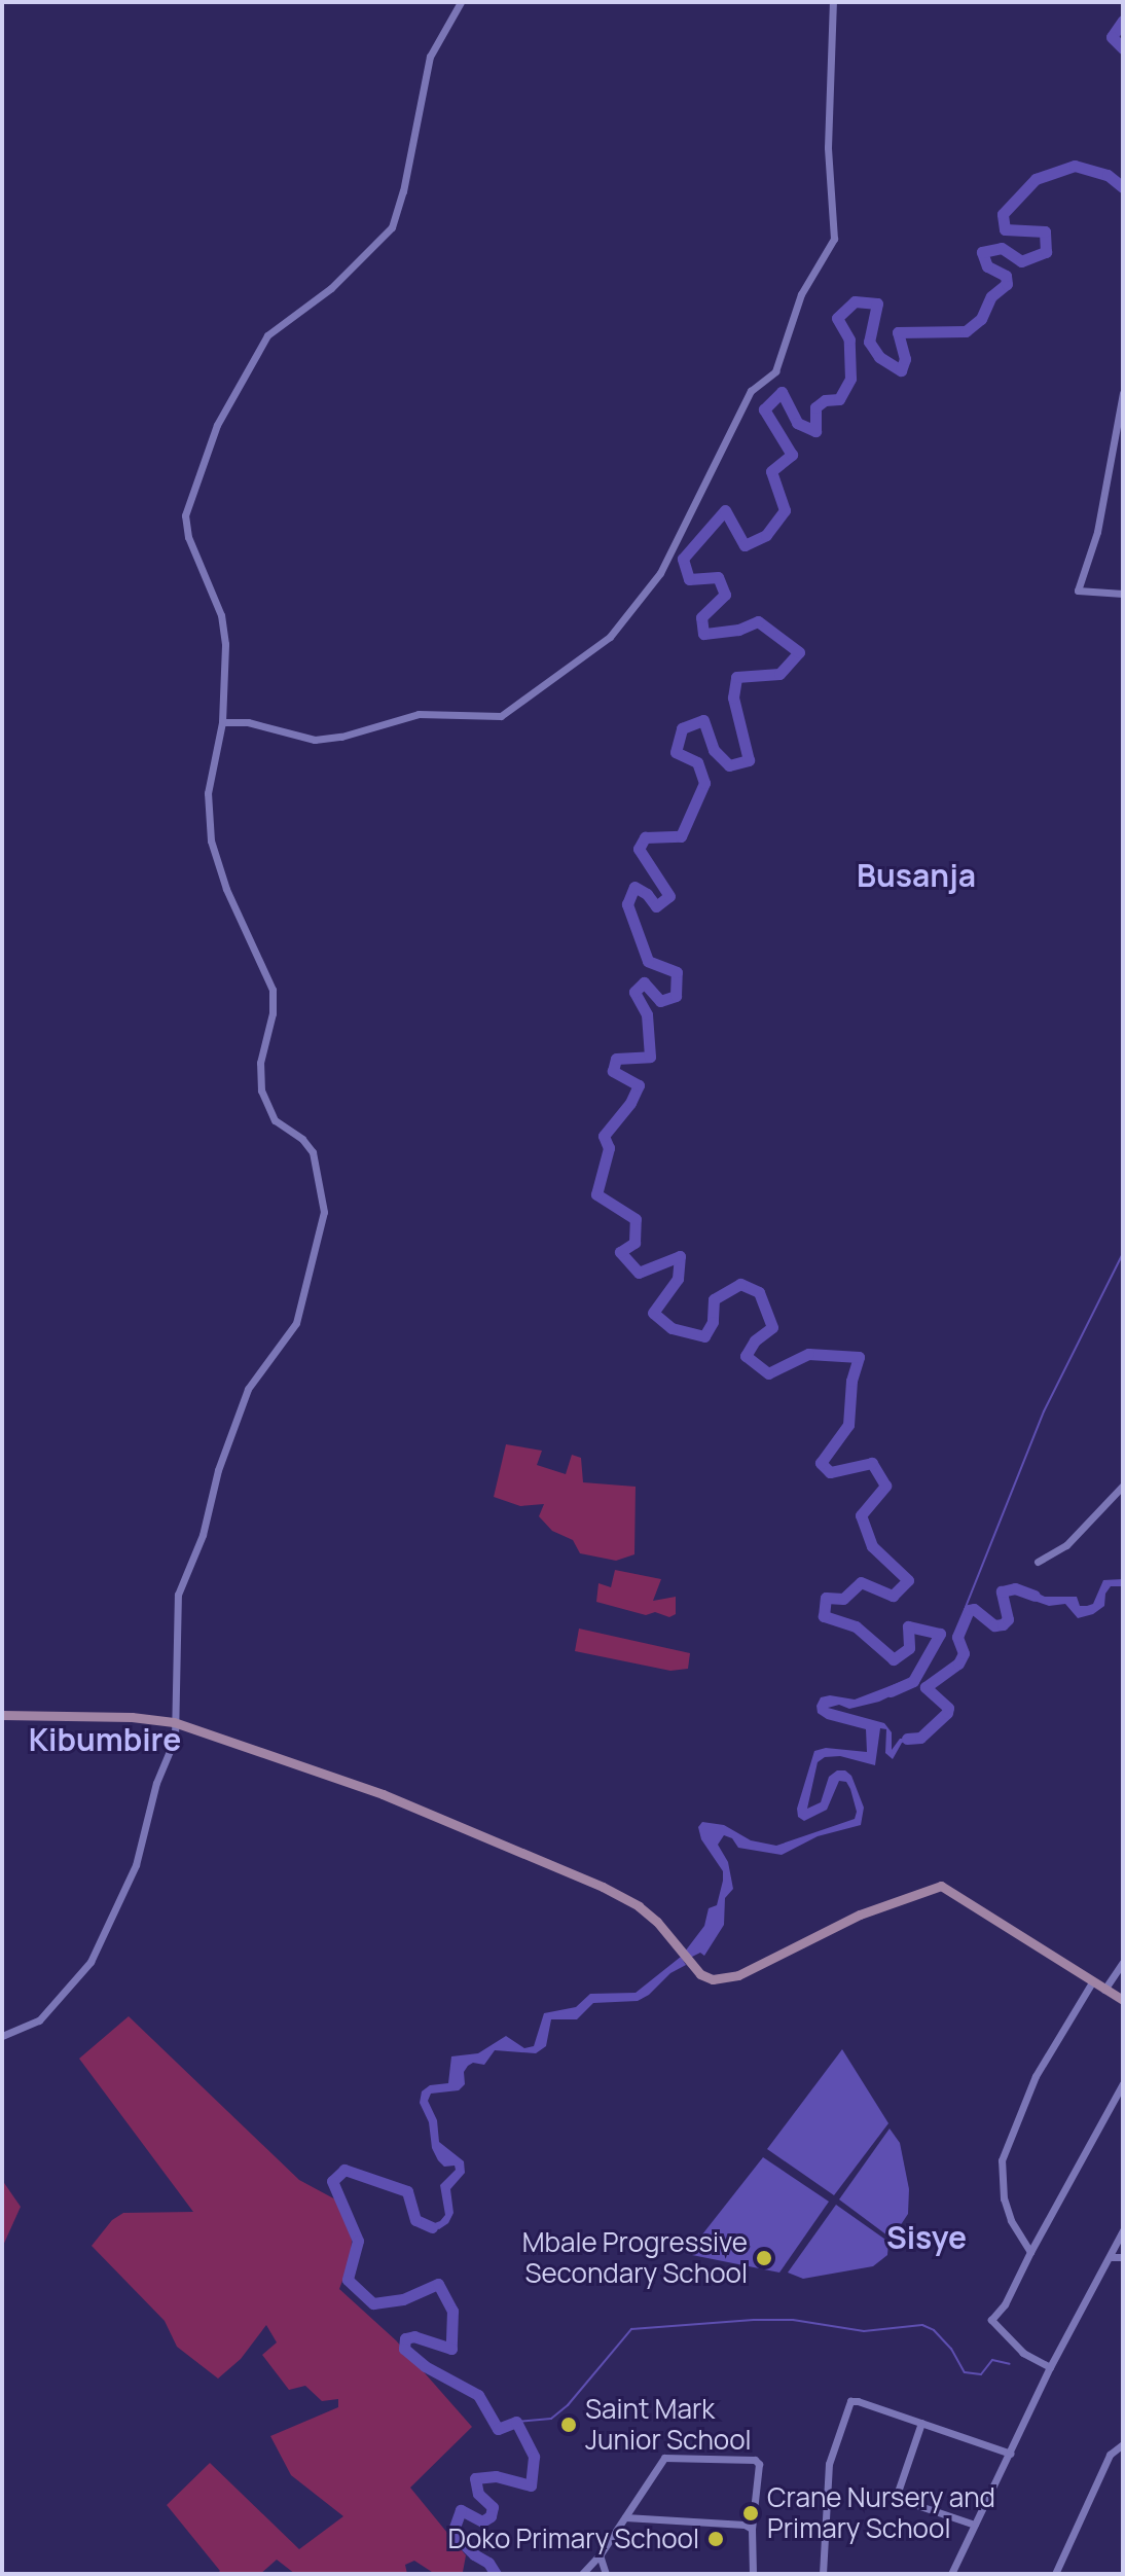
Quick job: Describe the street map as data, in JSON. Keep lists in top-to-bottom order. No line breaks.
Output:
{"districts":["Busanja","Kibumbire","Sisye"],"places":["Mbale Progressive Secondary School","Saint Mark Junior School","Crane Nursery and Primary School","Doko Primary School"]}
